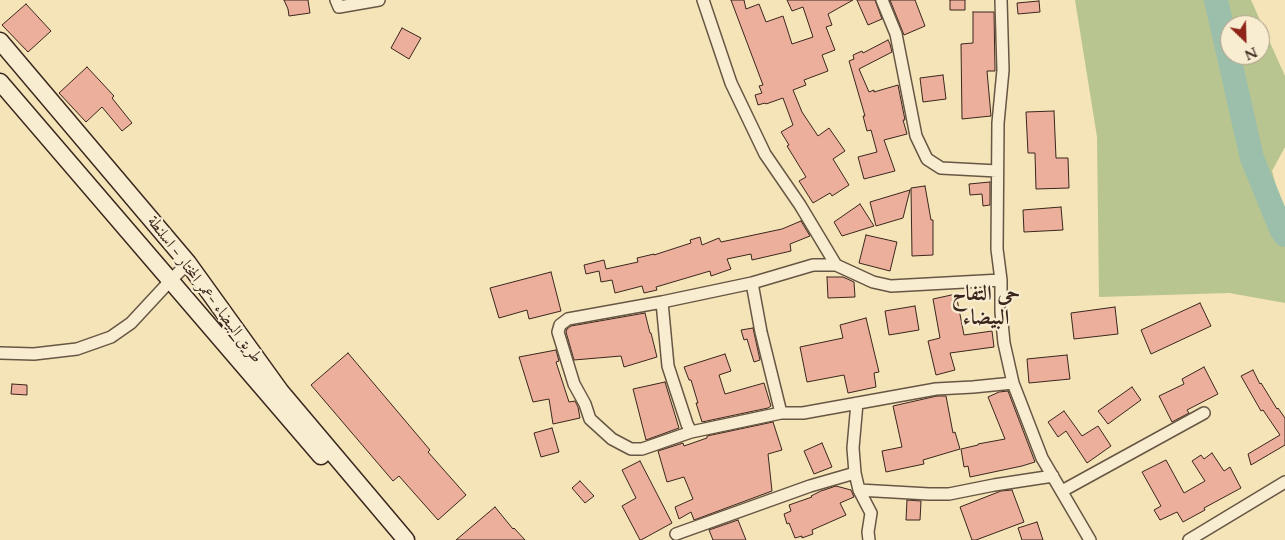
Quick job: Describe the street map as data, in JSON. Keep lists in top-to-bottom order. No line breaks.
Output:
{"streets":{"main road":["طريق البيضاء -عمر المختار - اسلنطة"]},"districts":["حي التفاح البيضاء"],"north":"bottom right"}
